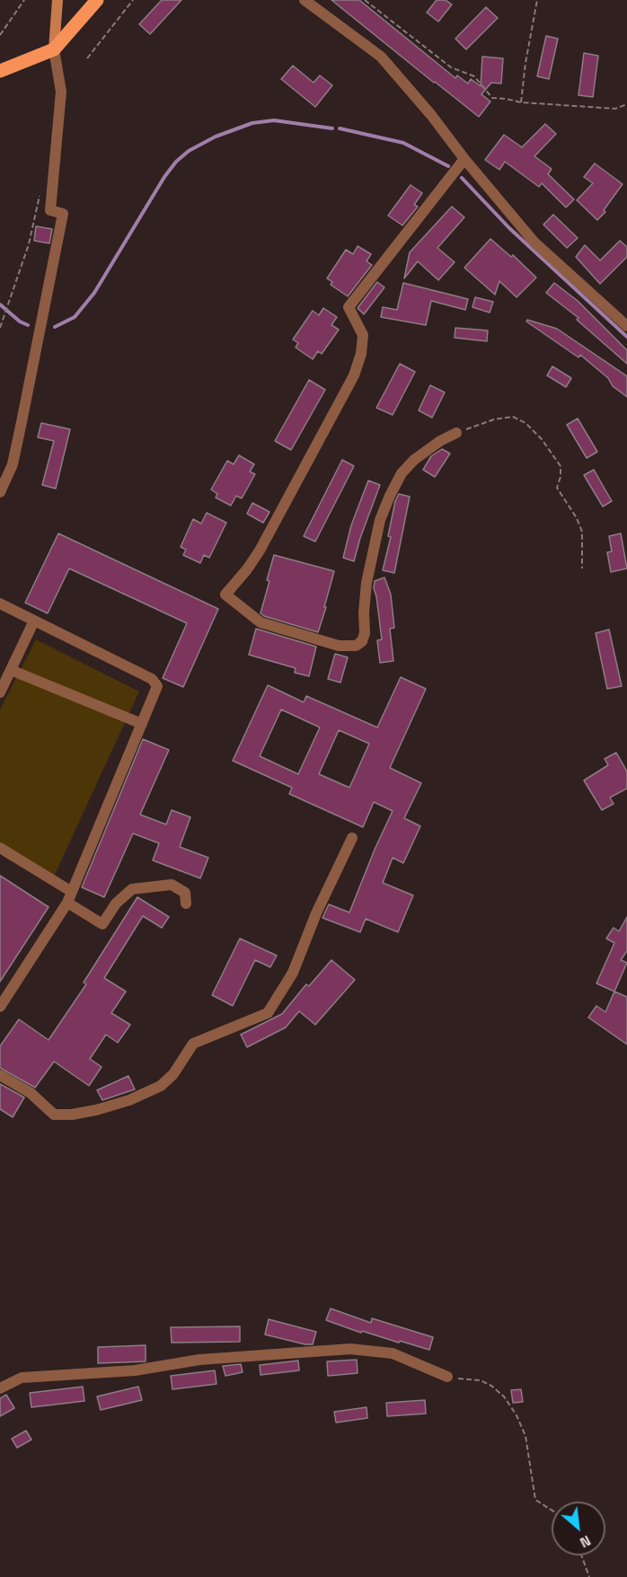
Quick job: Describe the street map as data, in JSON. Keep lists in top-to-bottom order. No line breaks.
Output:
{"north":"bottom right"}
